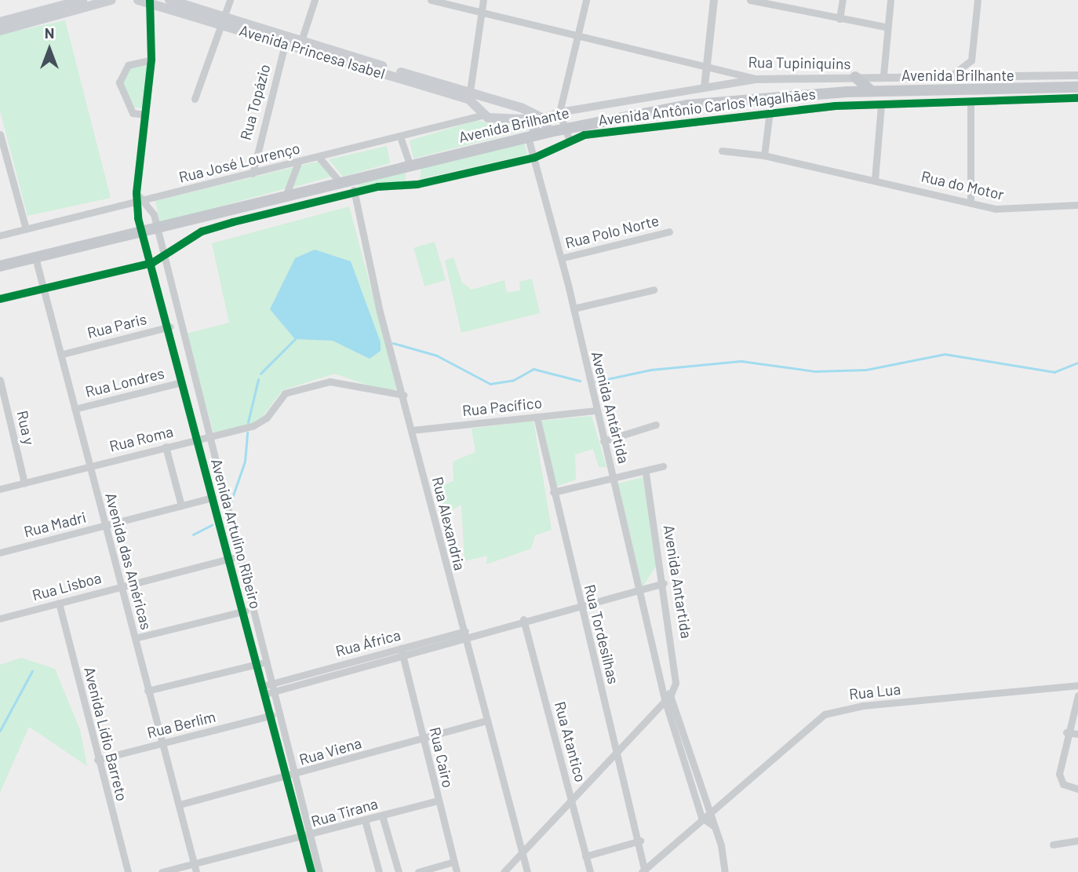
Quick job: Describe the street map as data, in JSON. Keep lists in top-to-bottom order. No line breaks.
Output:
{"streets":{"main road":["Avenida Princesa Isabel","Avenida Brilhante"],"street":["Rua Tupiniquins","Rua Topázio","Avenida Antônio Carlos Magalhães","Rua José Lourenço","Rua do Motor","Rua Polo Norte","Rua Paris","Rua Londres","Rua Pacífico","Avenida Antártida","Rua y","Rua Roma","Rua Alexandria","Rua Madri","Avenida Artulino Ribeiro","Avenida das Américas","Avenida Antartida","Rua Lisboa","Rua Tordesilhas","Rua África","Rua Lua","Rua Berlim","Avenida Lídio Barreto","Rua Atantico","Rua Viena","Rua Cairo","Rua Tirana"]},"crossings":[["Avenida Princesa Isabel","Rua Topázio"],["Avenida Princesa Isabel","Rua José Lourenço"],["Avenida Princesa Isabel","Avenida Artulino Ribeiro"],["Avenida Brilhante","Avenida Antônio Carlos Magalhães"],["Avenida Brilhante","Avenida Antártida"],["Avenida Brilhante","Rua Alexandria"],["Avenida Brilhante","Avenida Artulino Ribeiro"],["Avenida Brilhante","Avenida das Américas"],["Rua Topázio","Rua José Lourenço"],["Avenida Antônio Carlos Magalhães","Avenida Antártida"],["Avenida Antônio Carlos Magalhães","Rua Alexandria"],["Avenida Antônio Carlos Magalhães","Avenida Artulino Ribeiro"],["Rua José Lourenço","Avenida Artulino Ribeiro"],["Rua Polo Norte","Avenida Antártida"],["Rua Paris","Avenida Artulino Ribeiro"],["Rua Paris","Avenida das Américas"],["Rua Londres","Avenida Artulino Ribeiro"],["Rua Londres","Avenida das Américas"],["Rua Pacífico","Avenida Antártida"],["Rua Pacífico","Rua Alexandria"],["Rua Pacífico","Rua Tordesilhas"],["Avenida Antártida","Avenida Antartida"],["Avenida Antártida","Rua África"],["Avenida Antártida","Rua Lua"],["Rua y","Rua Roma"],["Rua Roma","Rua Alexandria"],["Rua Roma","Avenida Artulino Ribeiro"],["Rua Roma","Avenida das Américas"],["Rua Alexandria","Rua África"],["Rua Alexandria","Rua Viena"],["Rua Madri","Avenida Artulino Ribeiro"],["Rua Madri","Avenida das Américas"],["Avenida Artulino Ribeiro","Rua Lisboa"],["Avenida Artulino Ribeiro","Rua África"],["Avenida Artulino Ribeiro","Rua Berlim"],["Avenida Artulino Ribeiro","Rua Viena"],["Avenida Artulino Ribeiro","Rua Tirana"],["Avenida das Américas","Rua Lisboa"],["Avenida das Américas","Rua Berlim"],["Avenida das Américas","Rua Viena"],["Avenida das Américas","Rua Tirana"],["Avenida Antartida","Rua África"],["Rua Lisboa","Avenida Lídio Barreto"],["Rua Tordesilhas","Rua África"],["Rua Tordesilhas","Rua Lua"],["Rua África","Rua Atantico"],["Rua África","Rua Cairo"],["Rua Berlim","Avenida Lídio Barreto"],["Rua Viena","Rua Cairo"],["Rua Cairo","Rua Tirana"]],"north":"top"}
